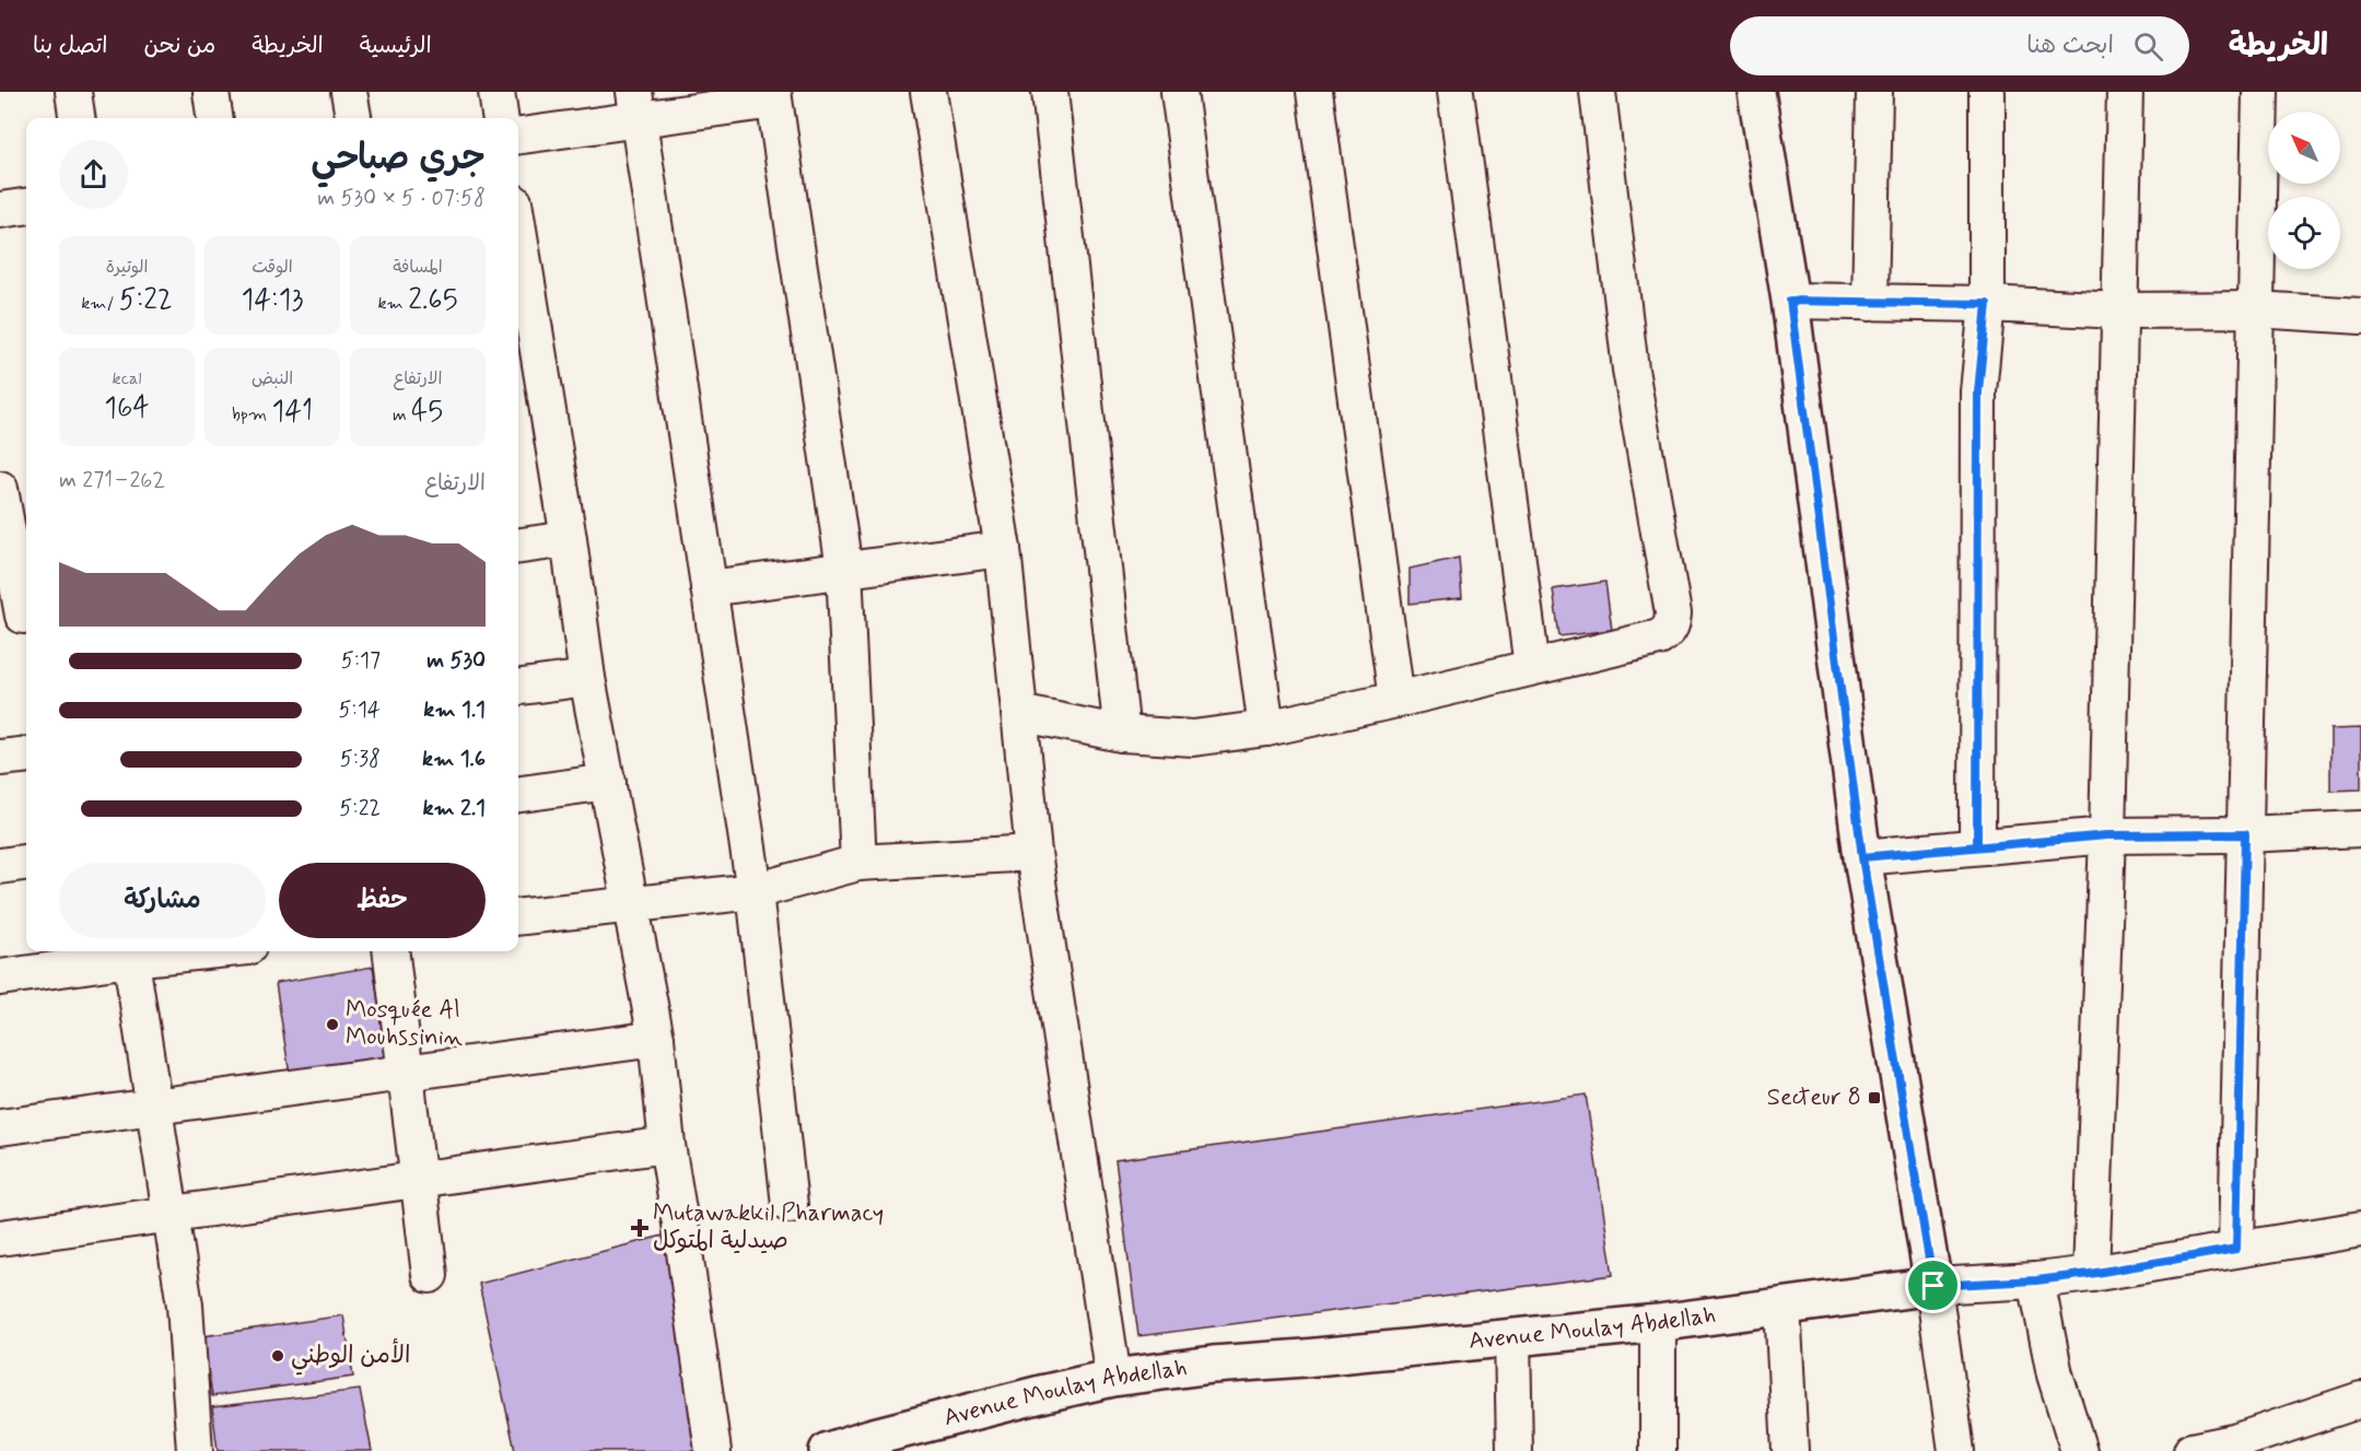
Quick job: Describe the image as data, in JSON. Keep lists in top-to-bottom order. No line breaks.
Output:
{"streets":{"street":["Avenue Moulay Abdellah"]},"places":{"other":["Mosquée Al Mouhssinin","الأمن الوطني"],"transit":["Secteur 8"],"health":["Mutawakkil Pharmacy صيدلية المتوكل"]},"north":"top left","page":{"header":"الخريطة","search":"ابحث هنا","nav":["الرئيسية","الخريطة","من نحن","اتصل بنا"],"heading":["جري صباحي","07:58 · 5 × 530 m"],"stats":[["المسافة","2.65 km"],["الوقت","14:13"],["الوتيرة","5:22 /km"],["الارتفاع","45 m"],["النبض","141 bpm"],["kcal","164"]],"chart":["الارتفاع","262–271 m"],"list":[{"name":"530 m","note":"5:17"},{"name":"1.1 km","note":"5:14"},{"name":"1.6 km","note":"5:38"},{"name":"2.1 km","note":"5:22"}],"buttons":["حفظ","مشاركة"]}}
